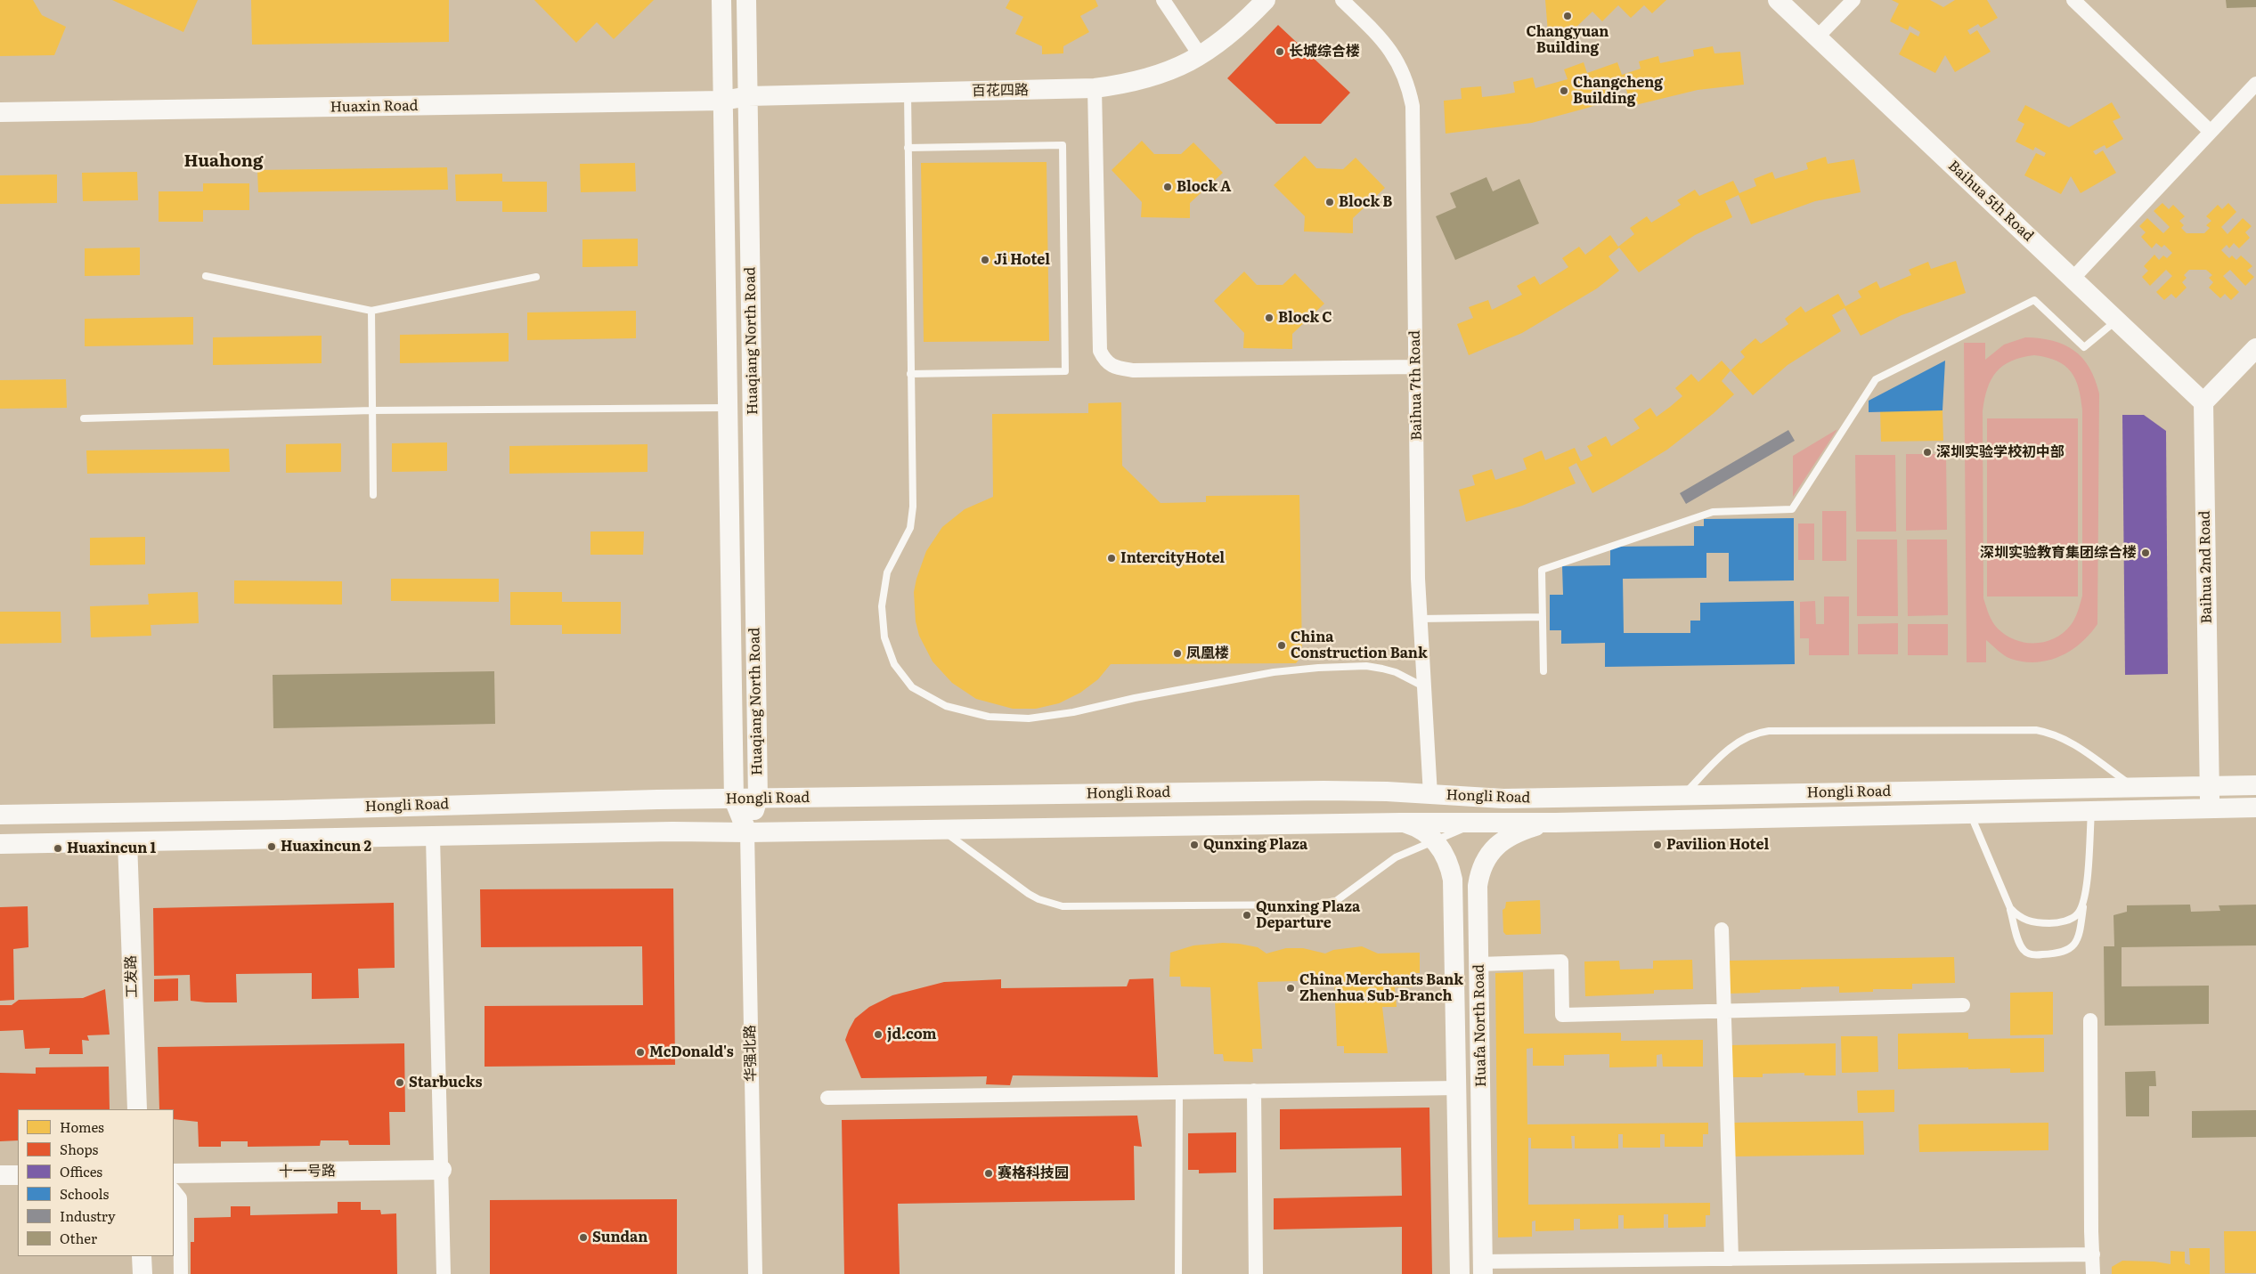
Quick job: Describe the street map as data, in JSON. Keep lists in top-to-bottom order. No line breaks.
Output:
{"streets":{"main road":["百花四路","Huaxin Road","Baihua 5th Road","Huaqiang North Road","Baihua 2nd Road","Hongli Road","工发路","Huafa North Road","十一号路"],"street":["Baihua 7th Road","华强北路"]},"crossings":[["百花四路","Huaxin Road"],["百花四路","Huaqiang North Road"],["Huaxin Road","Huaqiang North Road"],["Baihua 5th Road","Baihua 2nd Road"],["Huaqiang North Road","Hongli Road"],["Huaqiang North Road","华强北路"],["Baihua 7th Road","Hongli Road"],["Baihua 2nd Road","Hongli Road"],["Hongli Road","工发路"],["Hongli Road","Huafa North Road"],["Hongli Road","华强北路"]],"districts":["Huahong"],"places":["Changyuan Building","长城综合楼","Changcheng Building","Block A","Block B","Ji Hotel","Block C","深圳实验学校初中部","深圳实验教育集团综合楼","IntercityHotel","China Construction Bank","凤凰楼","Qunxing Plaza","Pavilion Hotel","Huaxincun 2","Huaxincun 1","Qunxing Plaza Departure","China Merchants Bank Zhenhua Sub-Branch","jd.com","McDonald's","Starbucks","赛格科技园","Sundan"],"legend":["Homes","Shops","Offices","Schools","Industry","Other"]}
